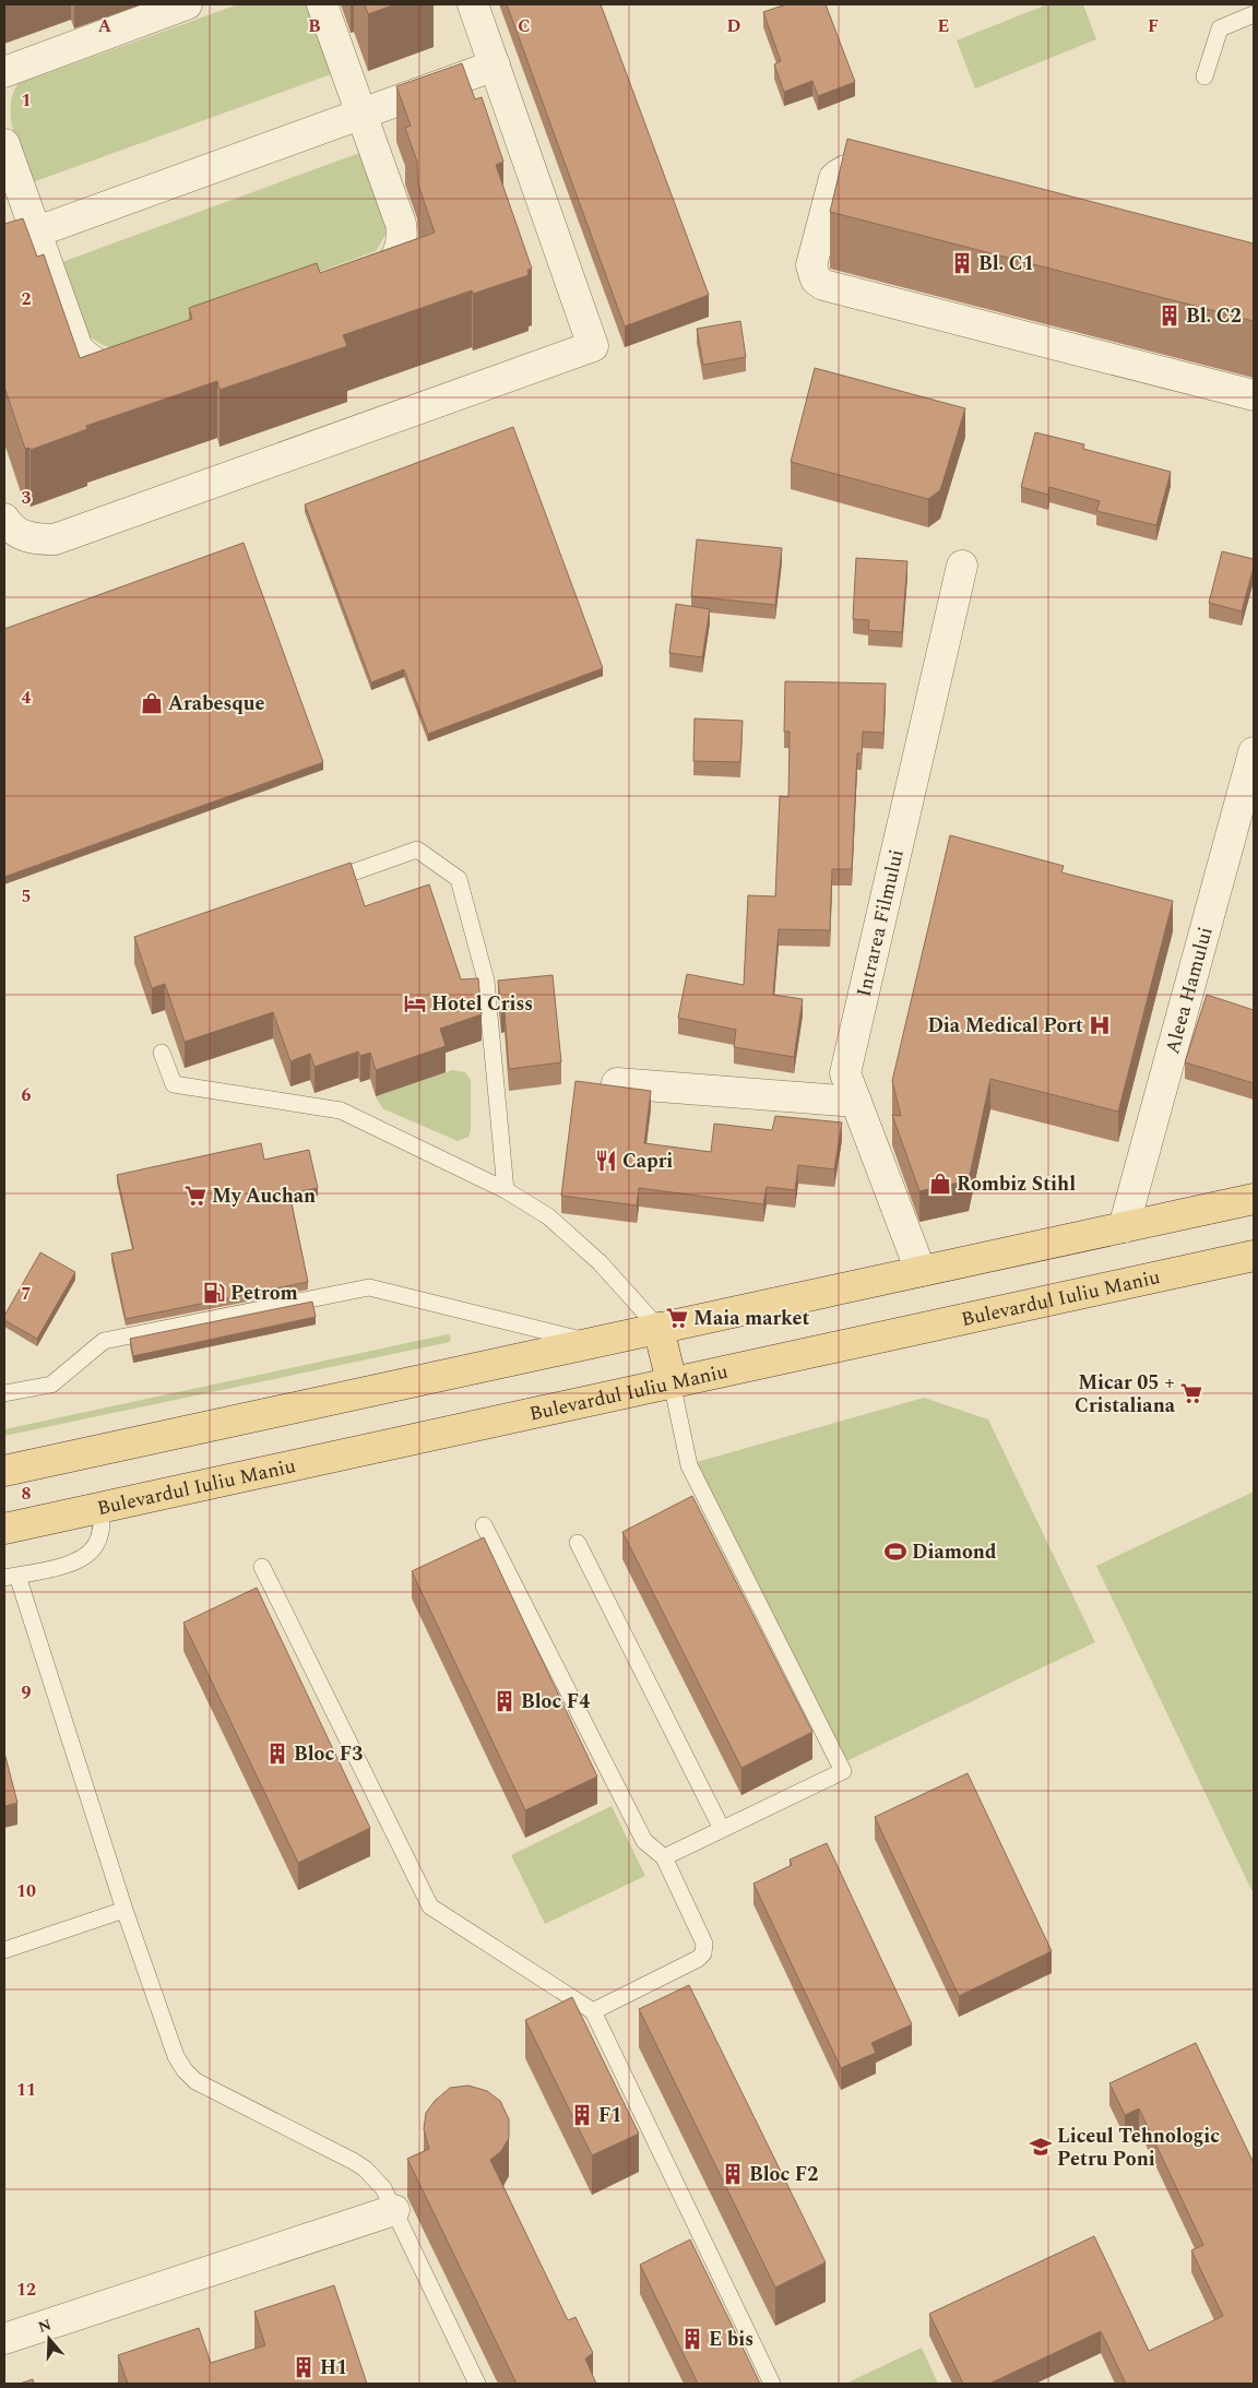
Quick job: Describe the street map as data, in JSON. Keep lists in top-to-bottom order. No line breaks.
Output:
{"streets":{"main road":["Bulevardul Iuliu Maniu"],"street":["Intrarea Filmului","Aleea Hamului"]},"places":{"building":["Bl. C1","Bl. C2","Bloc F4","Bloc F3","F1","Bloc F2","E bis","H1"],"shop":["Arabesque","Rombiz Stihl"],"hotel":["Hotel Criss"],"hospital":["Dia Medical Port"],"restaurant":["Capri"],"supermarket":["My Auchan","Maia market","Micar 05 + Cristaliana"],"fuel station":["Petrom"],"sports":["Diamond"],"school or university":["Liceul Tehnologic Petru Poni"]},"north":"top","grid":{"columns":["A","B","C","D","E","F"],"rows":["1","2","3","4","5","6","7","8","9","10","11","12"]}}
